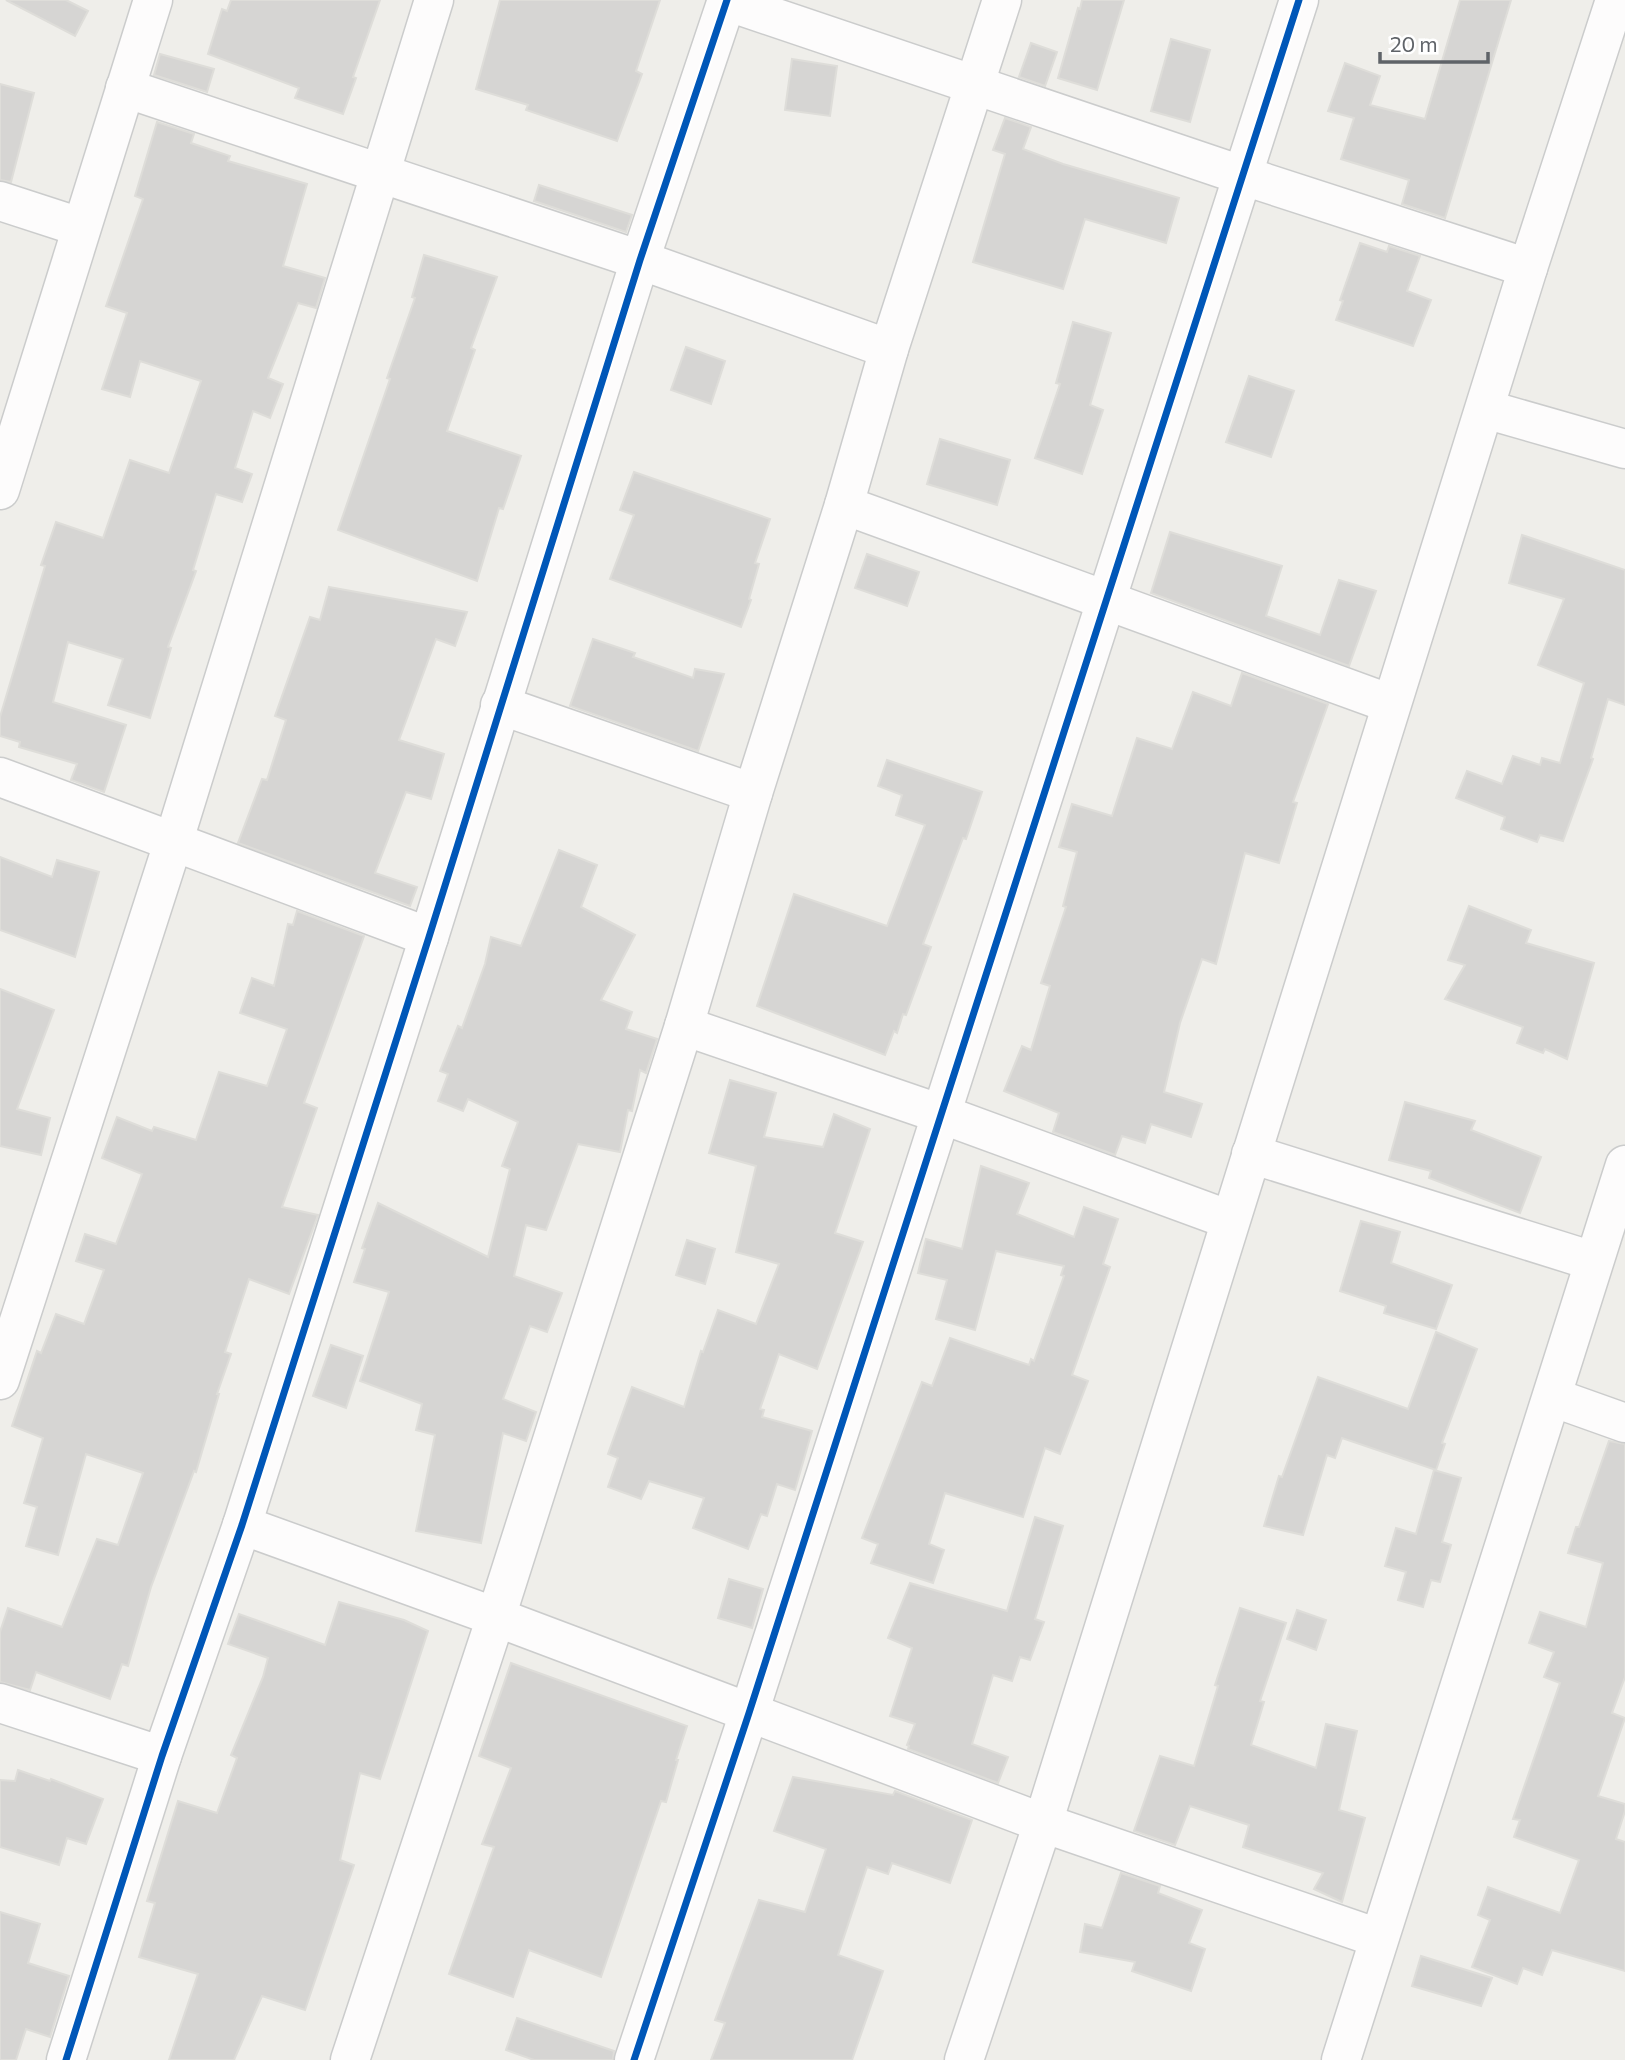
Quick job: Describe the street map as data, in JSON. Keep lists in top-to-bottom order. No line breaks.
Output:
{"scale_bar":"20 m"}
